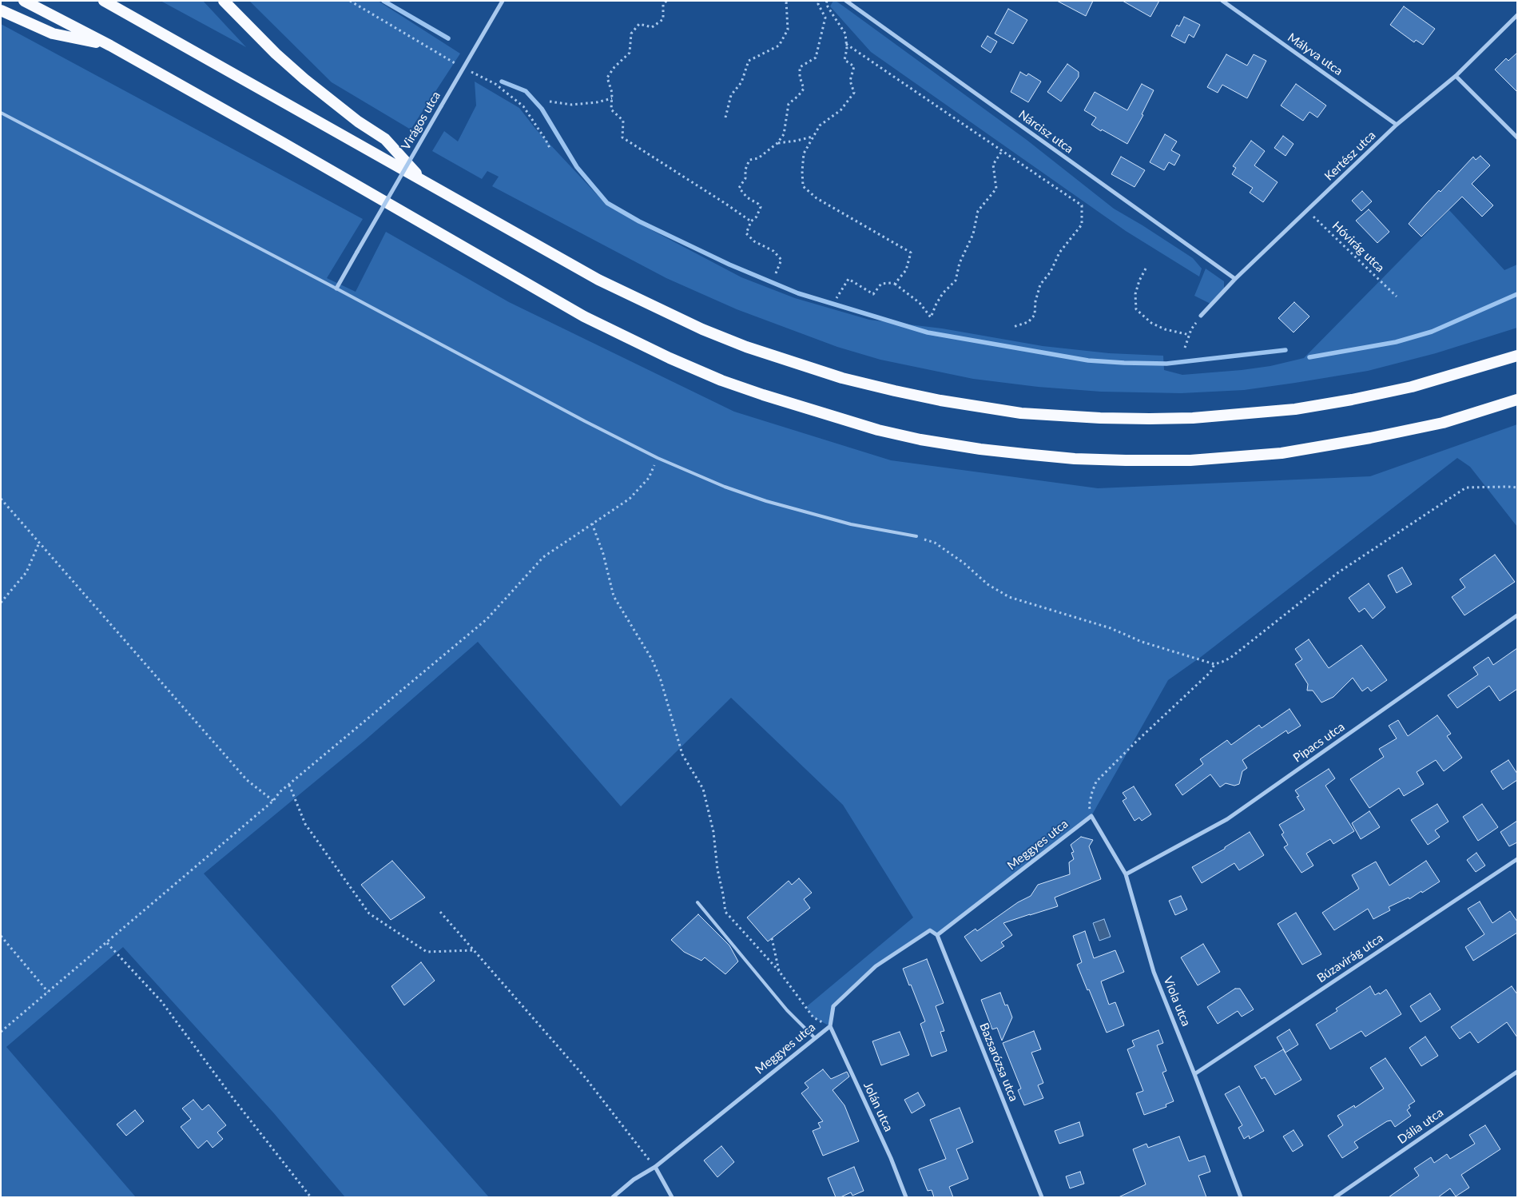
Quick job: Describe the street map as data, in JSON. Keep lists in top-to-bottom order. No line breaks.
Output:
{"streets":{"street":["Mályva utca","Virágos utca","Nárcisz utca","Kertész utca","Pipacs utca","Meggyes utca","Búzavirág utca","Viola utca","Bazsarózsa utca","Jolán utca","Dália utca"],"path":["Hóvirág utca"]},"crossings":[["Mályva utca","Kertész utca"],["Nárcisz utca","Kertész utca"],["Kertész utca","Hóvirág utca"],["Pipacs utca","Viola utca"],["Meggyes utca","Viola utca"],["Meggyes utca","Bazsarózsa utca"],["Meggyes utca","Jolán utca"],["Búzavirág utca","Viola utca"]]}
